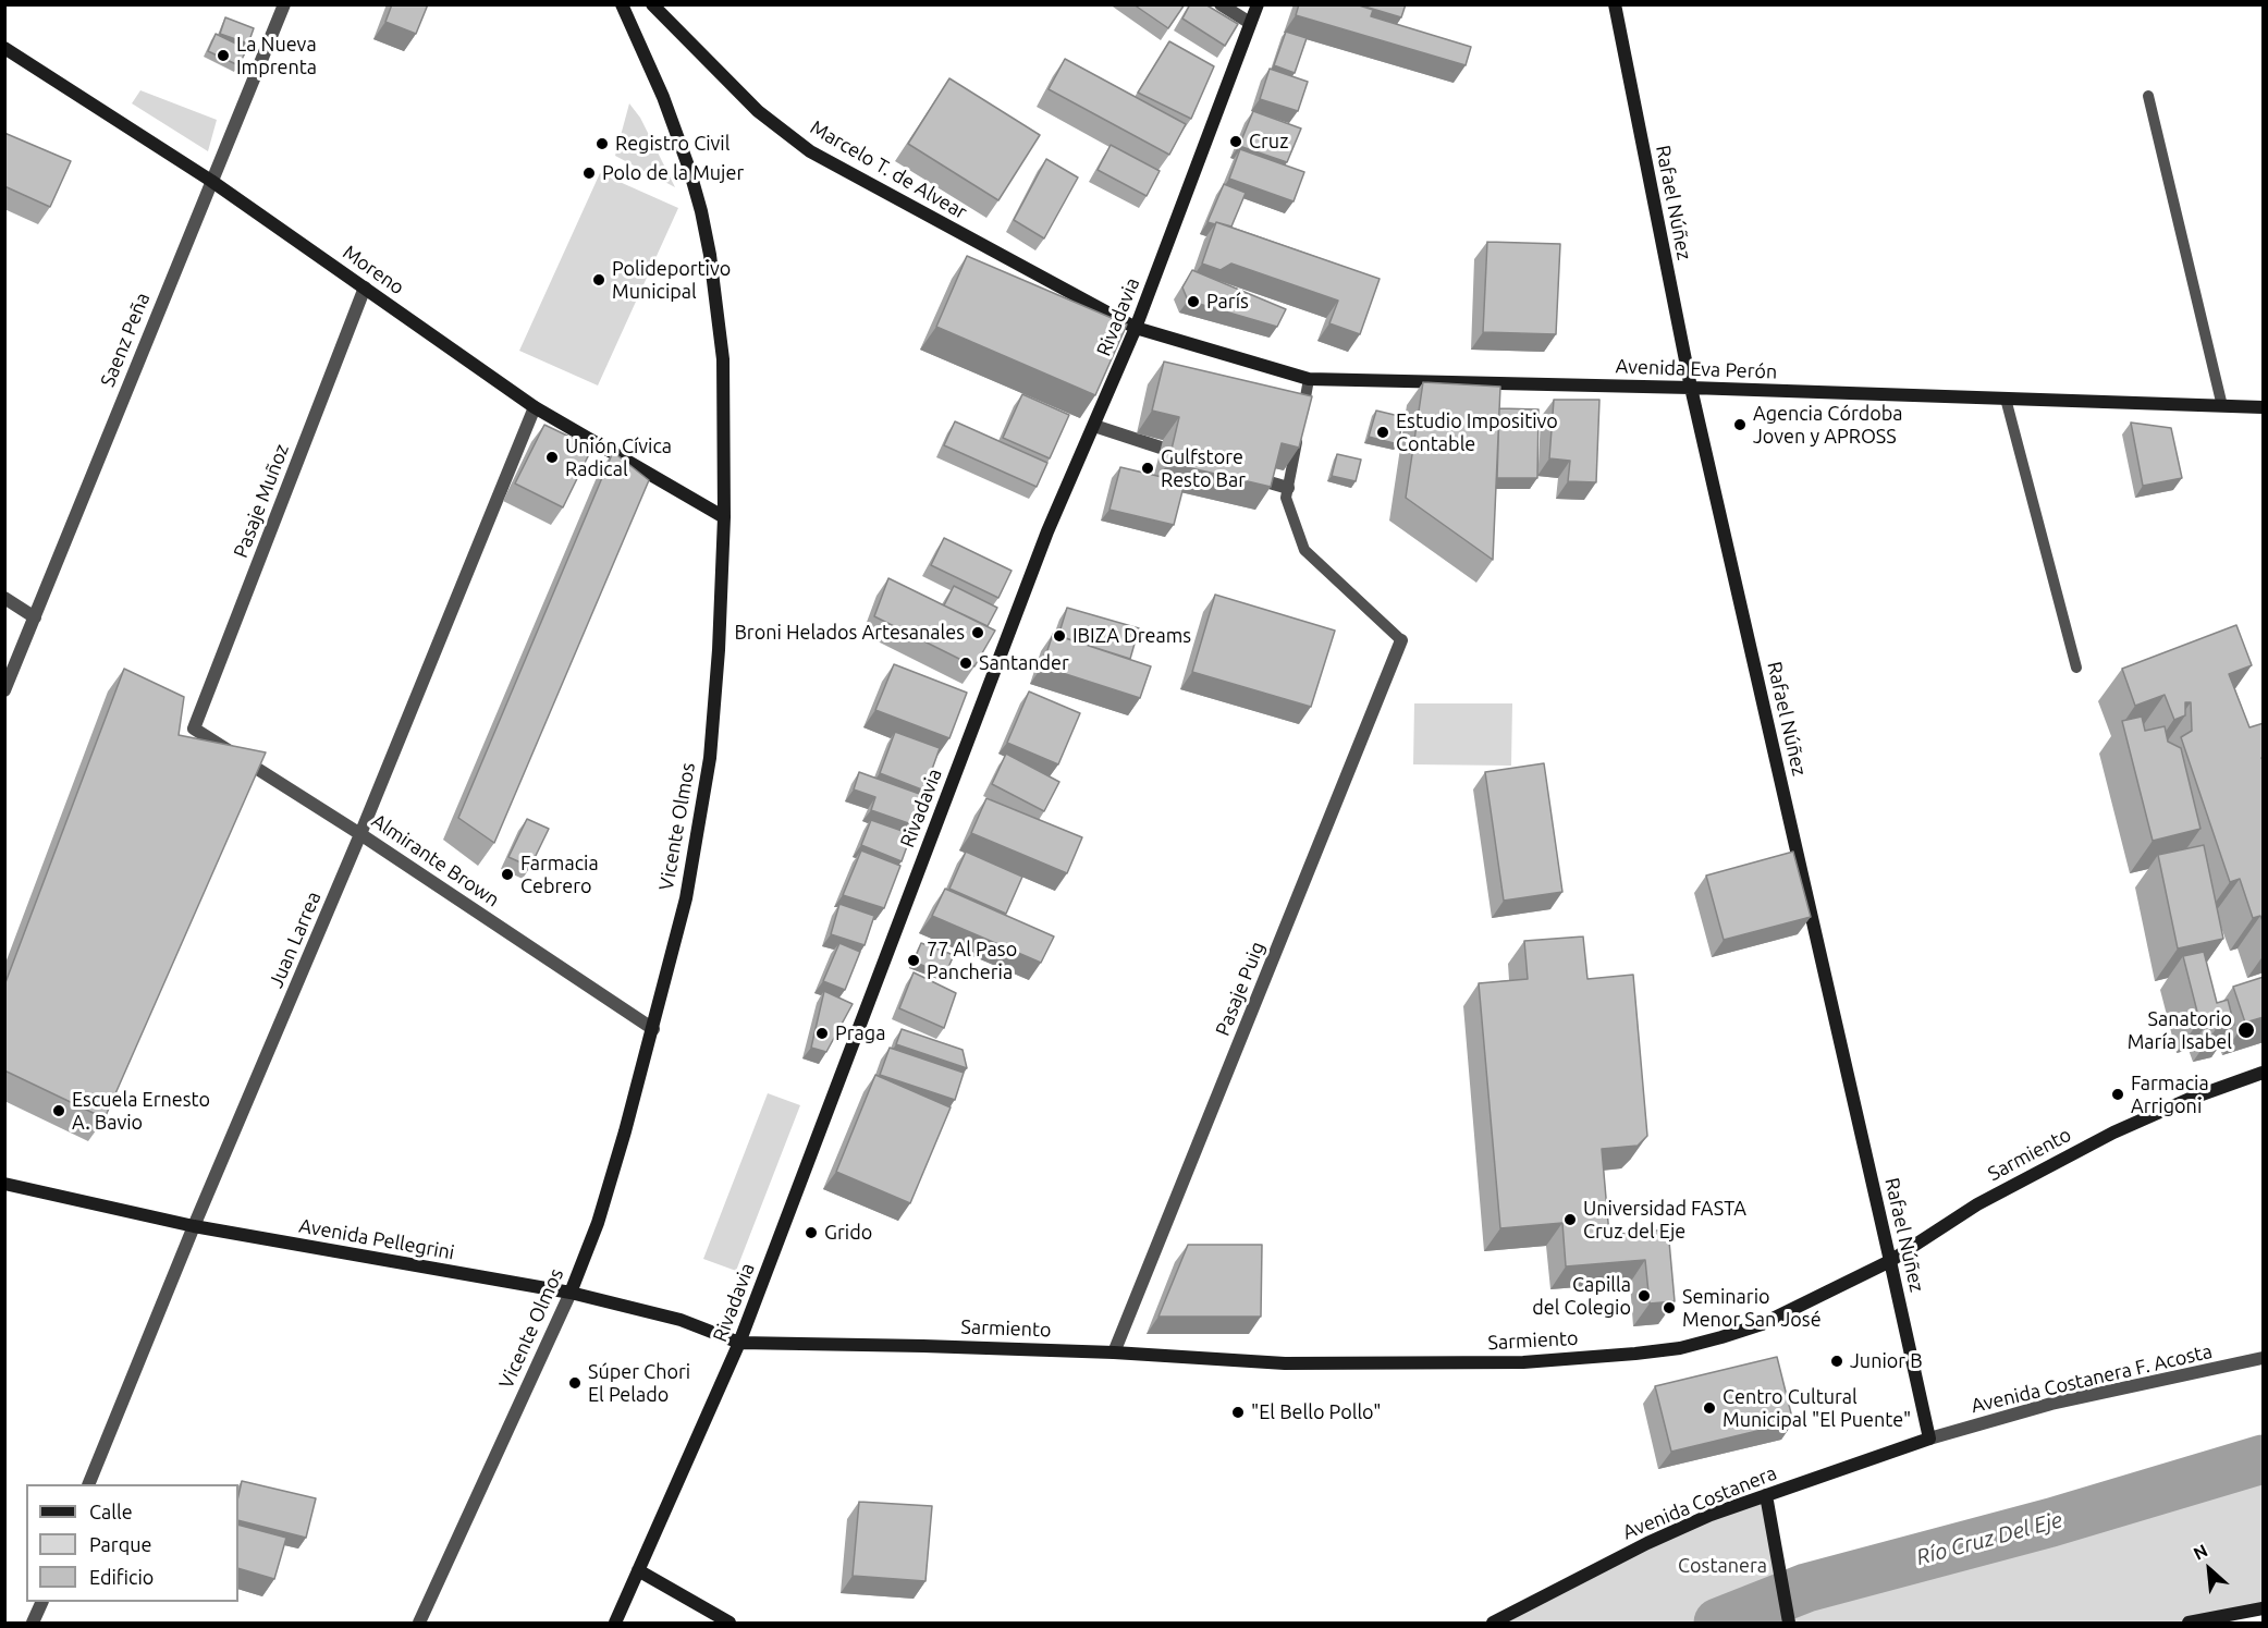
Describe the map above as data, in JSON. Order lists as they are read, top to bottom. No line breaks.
{"streets":{"street":["Marcelo T. de Alvear","Rafael Núñez","Moreno","Rivadavia","Saenz Peña","Avenida Eva Perón","Pasaje Muñoz","Vicente Olmos","Almirante Brown","Juan Larrea","Pasaje Puig","Sarmiento","Avenida Pellegrini","Avenida Costanera F. Acosta","Avenida Costanera"]},"crossings":[["Marcelo T. de Alvear","Rivadavia"],["Marcelo T. de Alvear","Avenida Eva Perón"],["Rafael Núñez","Avenida Eva Perón"],["Rafael Núñez","Sarmiento"],["Rafael Núñez","Avenida Costanera F. Acosta"],["Rafael Núñez","Avenida Costanera"],["Moreno","Saenz Peña"],["Moreno","Pasaje Muñoz"],["Moreno","Vicente Olmos"],["Moreno","Juan Larrea"],["Rivadavia","Avenida Eva Perón"],["Rivadavia","Sarmiento"],["Rivadavia","Avenida Pellegrini"],["Pasaje Muñoz","Almirante Brown"],["Vicente Olmos","Almirante Brown"],["Vicente Olmos","Avenida Pellegrini"],["Almirante Brown","Juan Larrea"],["Juan Larrea","Avenida Pellegrini"],["Pasaje Puig","Sarmiento"],["Sarmiento","Avenida Pellegrini"],["Avenida Costanera F. Acosta","Avenida Costanera"]],"water":["Río Cruz Del Eje"],"parks":["Costanera"],"places":["La Nueva Imprenta","Cruz","Registro Civil","Polo de la Mujer","Polideportivo Municipal","París","Agencia Córdoba Joven y APROSS","Estudio Impositivo Contable","Unión Cívica Radical","Gulfstore Resto Bar","Broni Helados Artesanales","IBIZA Dreams","Santander","Farmacia Cebrero","77 Al Paso Pancheria","Sanatorio María Isabel","Praga","Farmacia Arrigoni","Escuela Ernesto A. Bavio","Universidad FASTA Cruz del Eje","Grido","Capilla del Colegio","Seminario Menor San José","Junior B","Súper Chori El Pelado","Centro Cultural Municipal \"El Puente\"","\"El Bello Pollo\""],"legend":["Calle","Parque","Edificio"],"north":"top left"}
